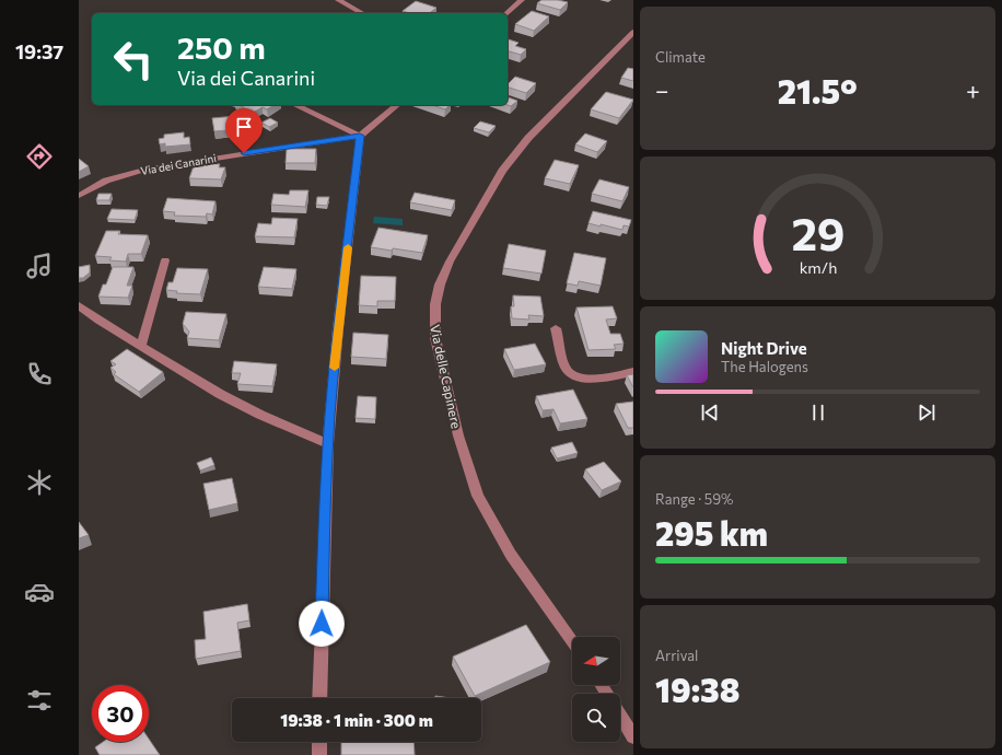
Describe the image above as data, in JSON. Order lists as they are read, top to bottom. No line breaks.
{"streets":{"street":["Via dei Canarini","Via delle Capinere"]},"north":"left","page":{"tabs":"19:37","tile":["Climate",["Range · 59%","295 km"],["Arrival","19:38"]],"turn":["250 m","Via dei Canarini"],"heat":["−","21.5°","+"],"song":["Night Drive","The Halogens"],"limit":"30","trip":"19:38 · 1 min · 300 m","gauge":["29","km/h"]}}
